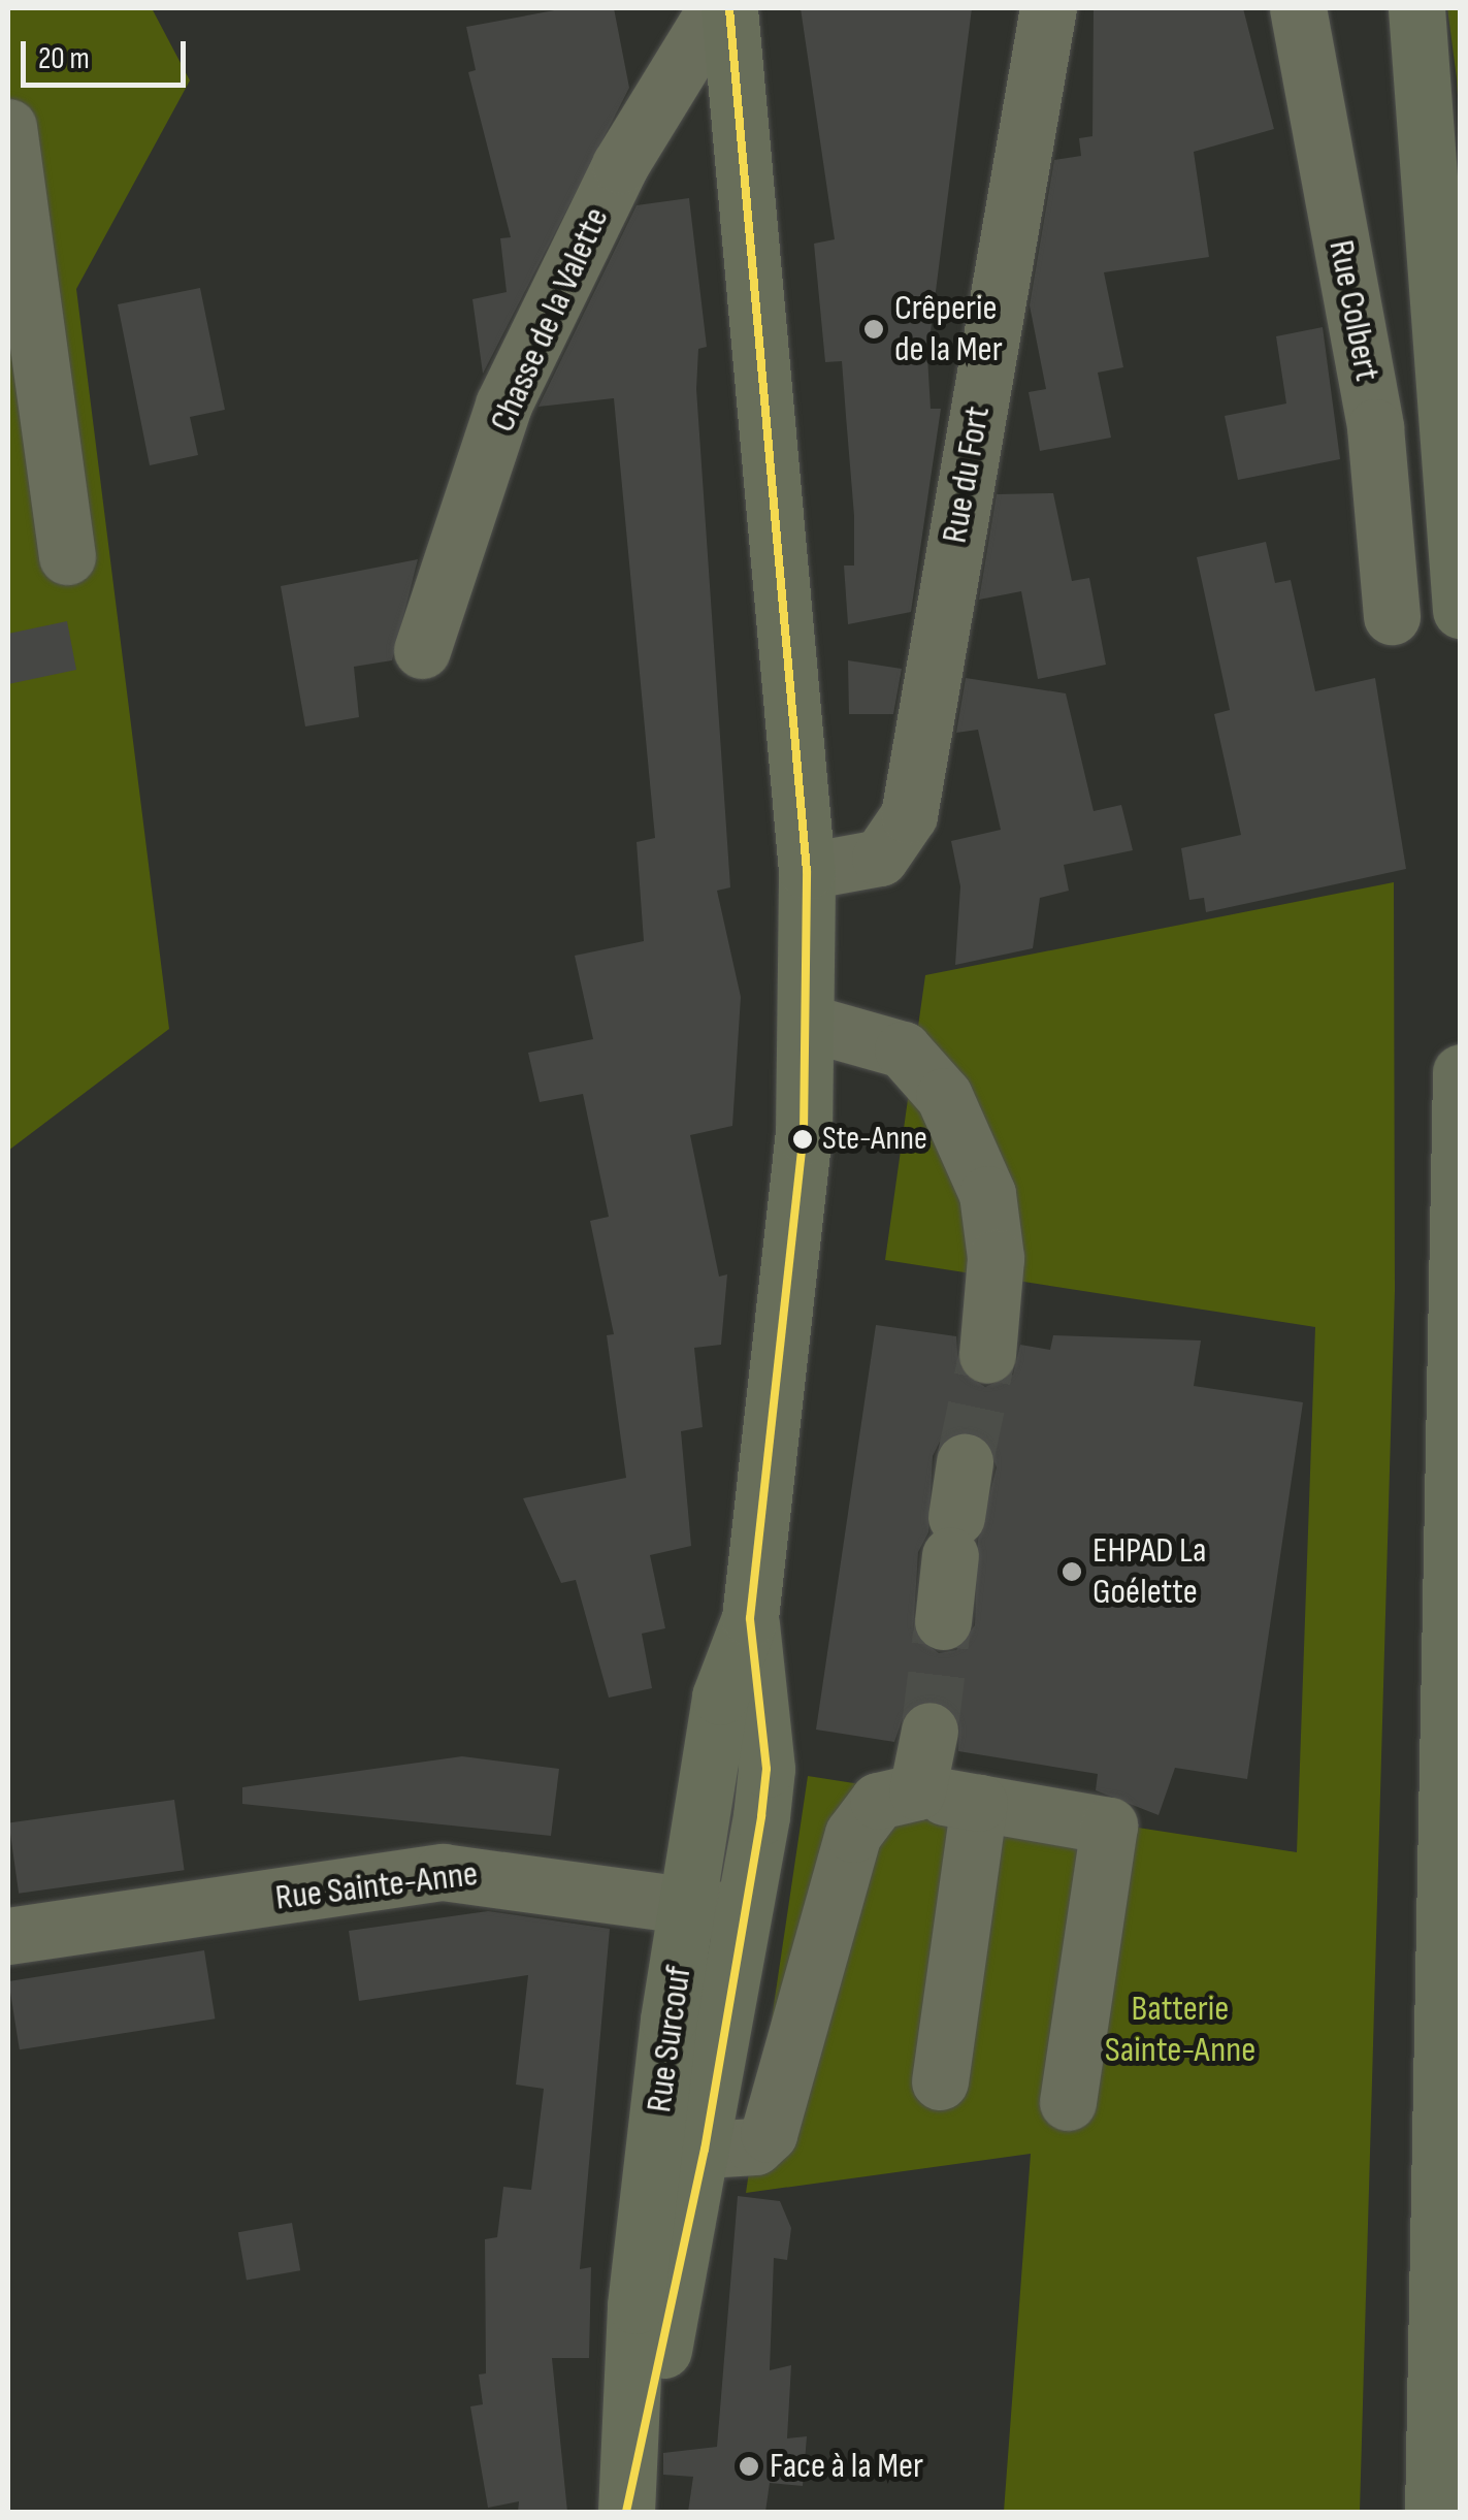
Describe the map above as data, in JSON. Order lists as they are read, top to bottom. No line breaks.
{"streets":{"main road":["Rue Surcouf"],"street":["Rue Colbert","Chasse de la Valette","Rue du Fort","Rue Sainte-Anne"]},"crossings":[["Rue du Fort","Rue Surcouf"],["Rue Sainte-Anne","Rue Surcouf"]],"parks":["Batterie Sainte-Anne"],"places":["Crêperie de la Mer","Ste-Anne","EHPAD La Goélette","Face à la Mer"],"scale_bar":"20 m"}
